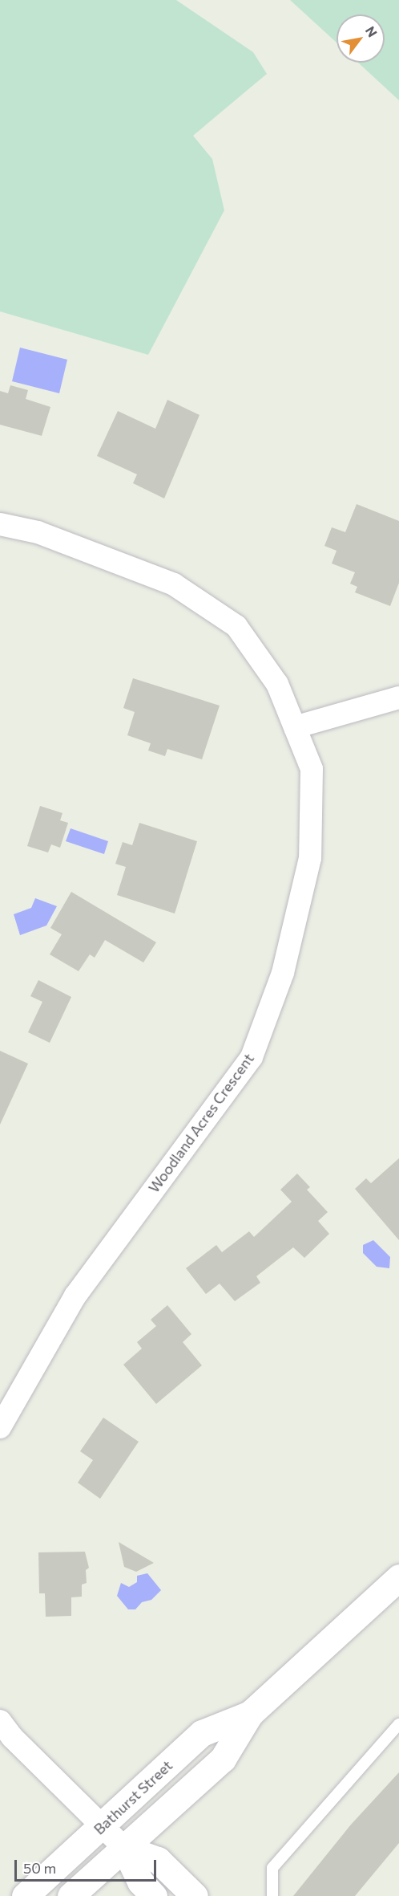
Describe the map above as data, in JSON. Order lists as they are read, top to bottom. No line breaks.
{"streets":{"main road":["Bathurst Street"],"street":["Woodland Acres Crescent"]},"scale_bar":"50 m","north":"top right"}
